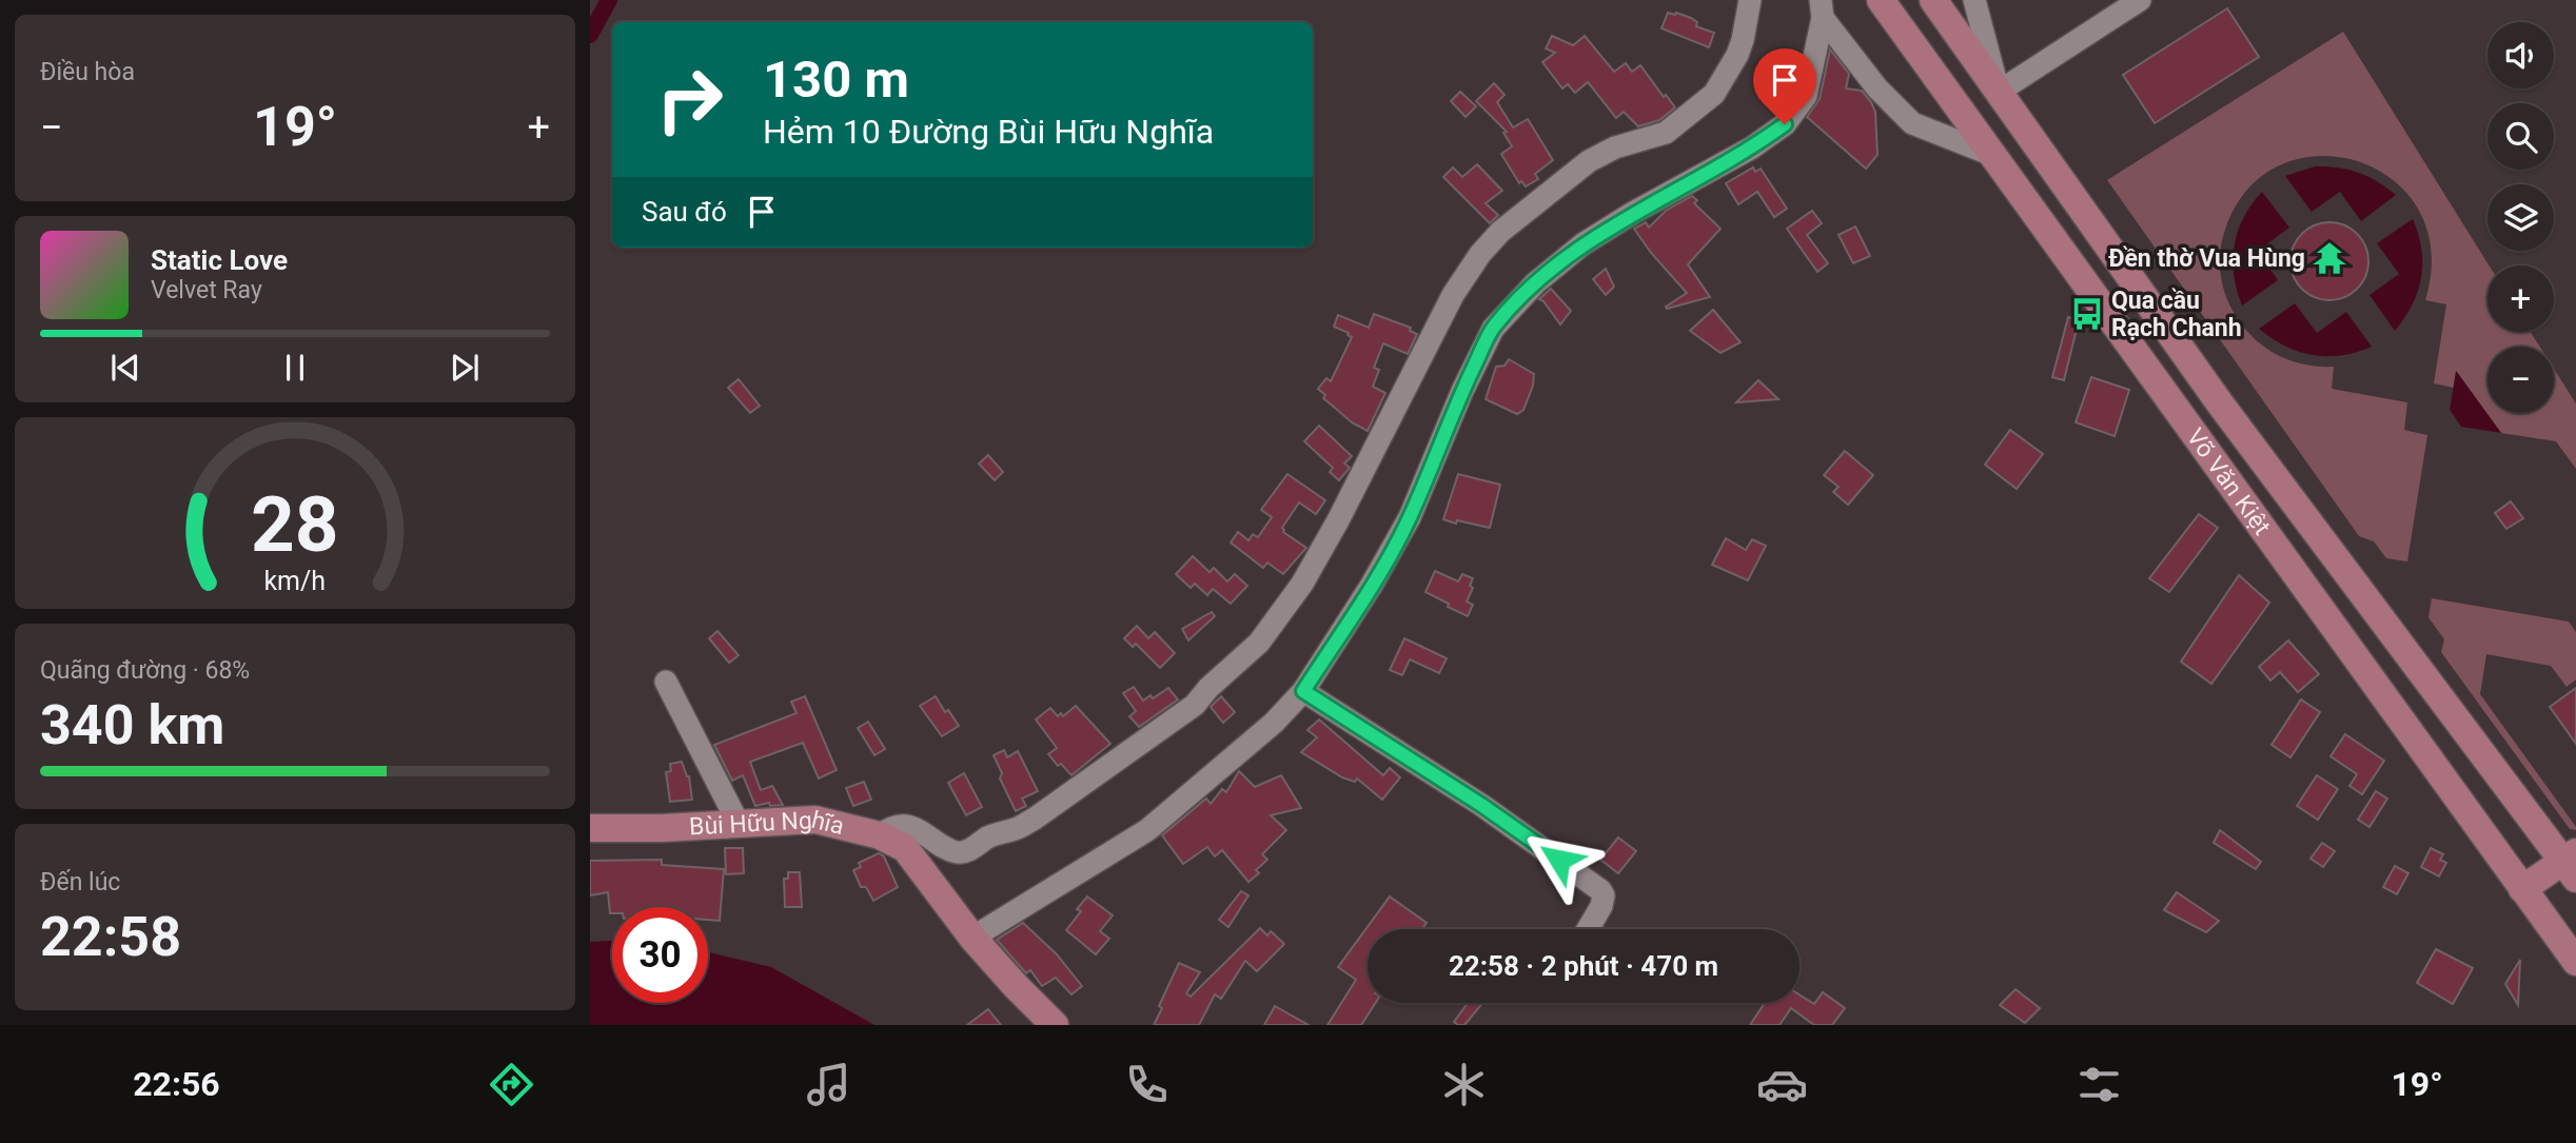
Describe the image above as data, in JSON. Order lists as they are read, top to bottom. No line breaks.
{"streets":{"main road":["Võ Văn Kiệt","Bùi Hữu Nghĩa"]},"places":{"temple":["Đền thờ Vua Hùng"],"bus stop":["Qua cầu Rạch Chanh"]},"page":{"tile":["Điều hòa",["Quãng đường · 68%","340 km"],["Đến lúc","22:58"]],"map_buttons":["+","−"],"turn":["130 m","Hẻm 10 Đường Bùi Hữu Nghĩa"],"heat":["−","19°","+"],"then":"Sau đó","song":["Static Love","Velvet Ray"],"limit":"30","trip":"22:58 · 2 phút · 470 m","tabs":["22:56","19°"],"gauge":["28","km/h"]}}
